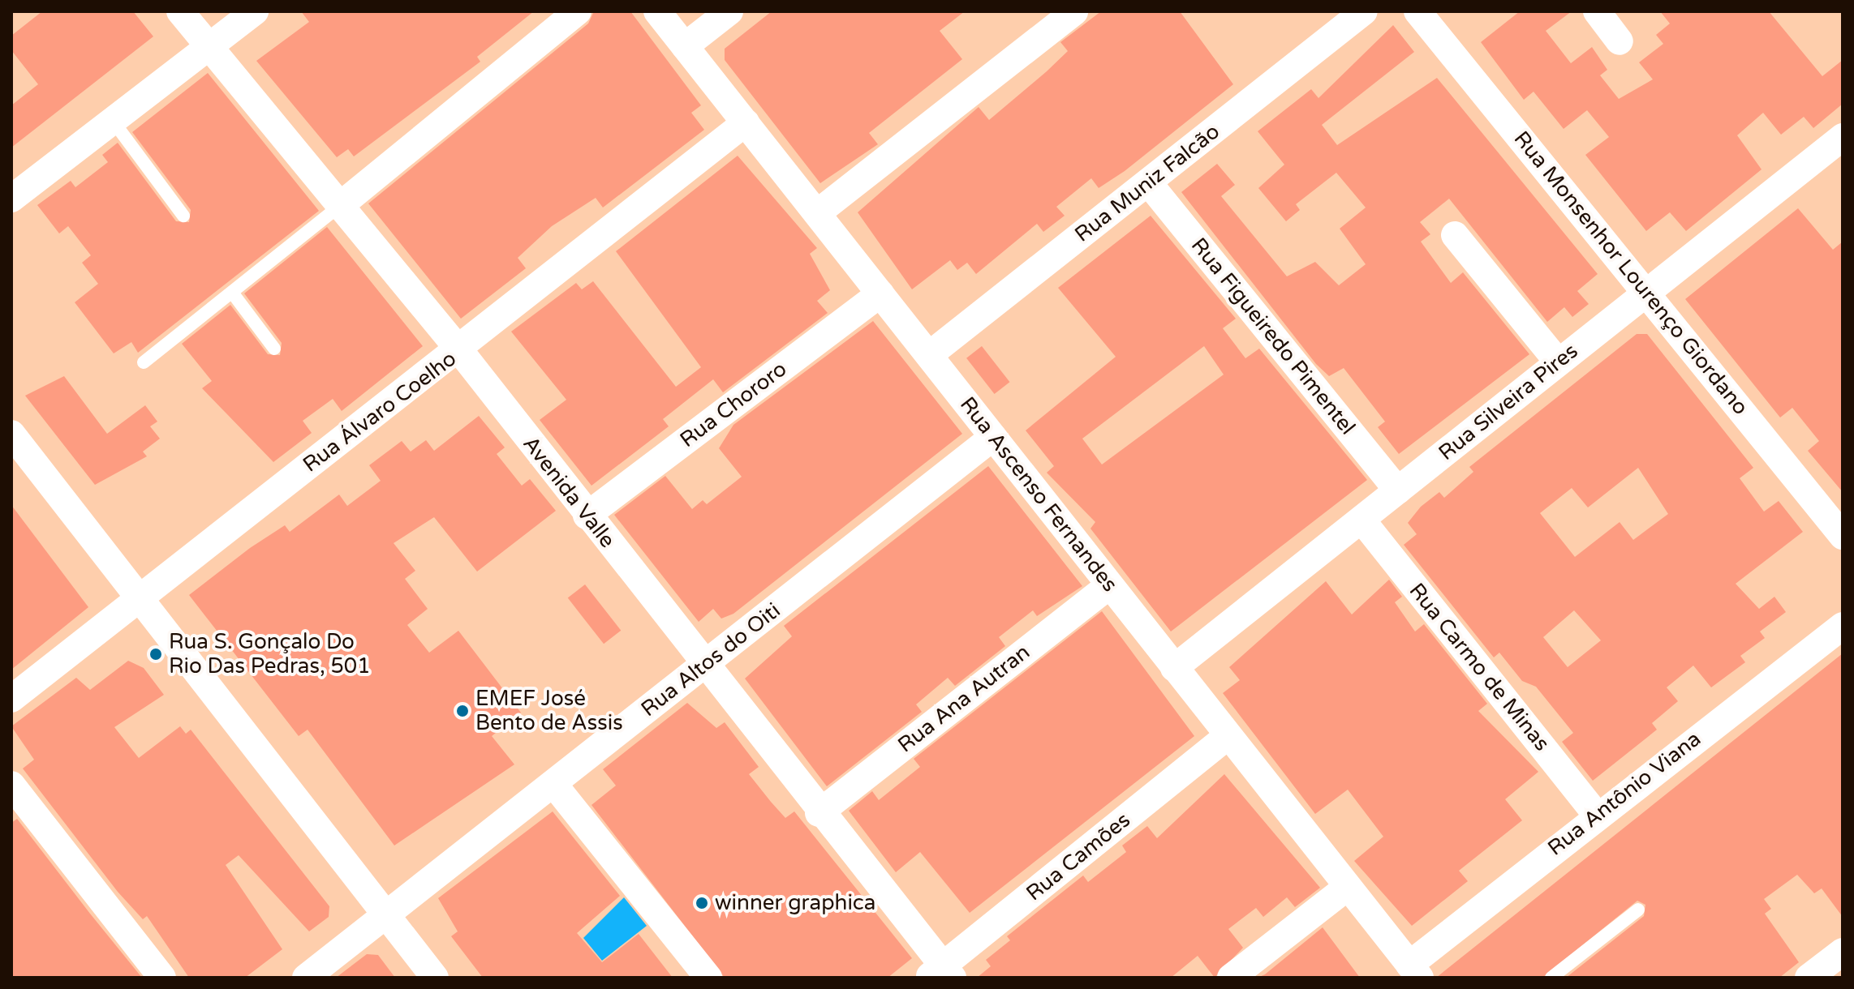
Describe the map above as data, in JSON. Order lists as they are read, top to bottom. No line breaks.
{"streets":{"street":["Rua Muniz Falcão","Rua Monsenhor Lourenço Giordano","Rua Figueiredo Pimentel","Rua Silveira Pires","Rua Chororo","Rua Álvaro Coelho","Avenida Valle","Rua Ascenso Fernandes","Rua Altos do Oiti","Rua Carmo de Minas","Rua Ana Autran","Rua Antônio Viana","Rua Camões"]},"crossings":[["Rua Muniz Falcão","Rua Figueiredo Pimentel"],["Rua Muniz Falcão","Rua Ascenso Fernandes"],["Rua Monsenhor Lourenço Giordano","Rua Silveira Pires"],["Rua Figueiredo Pimentel","Rua Silveira Pires"],["Rua Silveira Pires","Rua Ascenso Fernandes"],["Rua Silveira Pires","Rua Carmo de Minas"],["Rua Chororo","Avenida Valle"],["Rua Chororo","Rua Ascenso Fernandes"],["Rua Álvaro Coelho","Avenida Valle"],["Rua Álvaro Coelho","Rua Ascenso Fernandes"],["Avenida Valle","Rua Altos do Oiti"],["Avenida Valle","Rua Ana Autran"],["Avenida Valle","Rua Camões"],["Rua Ascenso Fernandes","Rua Altos do Oiti"],["Rua Ascenso Fernandes","Rua Ana Autran"],["Rua Ascenso Fernandes","Rua Antônio Viana"],["Rua Ascenso Fernandes","Rua Camões"],["Rua Carmo de Minas","Rua Antônio Viana"]],"places":["Rua S. Gonçalo Do Rio Das Pedras, 501","EMEF José Bento de Assis","winner graphica"]}
